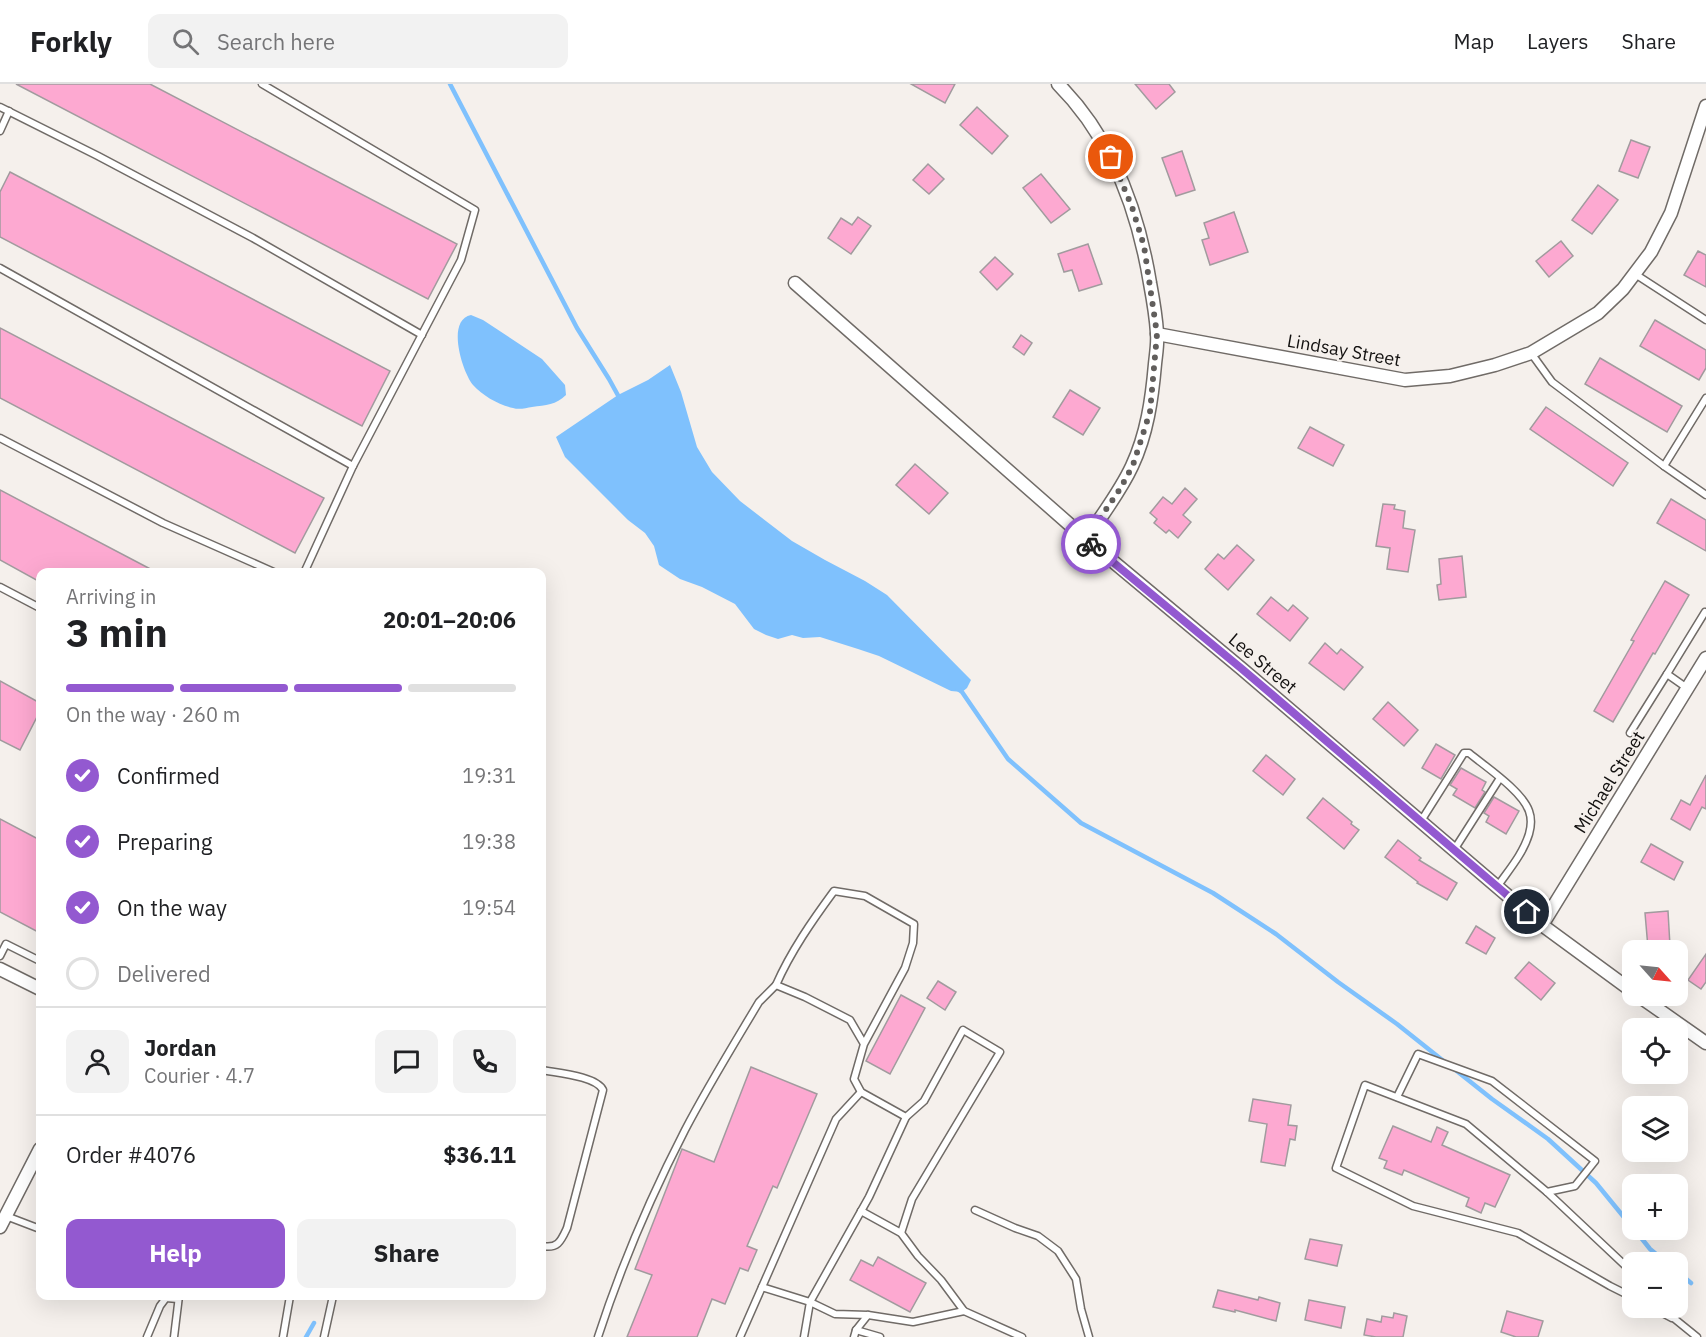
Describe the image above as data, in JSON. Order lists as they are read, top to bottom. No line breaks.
{"streets":{"street":["Lindsay Street","Lee Street","Michael Street"]},"crossings":[["Lee Street","Michael Street"]],"north":"bottom right","page":{"header":"Forkly","search":"Search here","nav":["Map","Layers","Share"],"heading":["3 min","Arriving in","20:01–20:06"],"panel":["Jordan","Courier · 4.7","Order #4076","$36.11"],"bar":"On the way · 260 m","list":[["Confirmed","19:31"],["Preparing","19:38"],["On the way","19:54"],"Delivered"],"map_buttons":["+","−"],"buttons":["Help","Share"]}}
